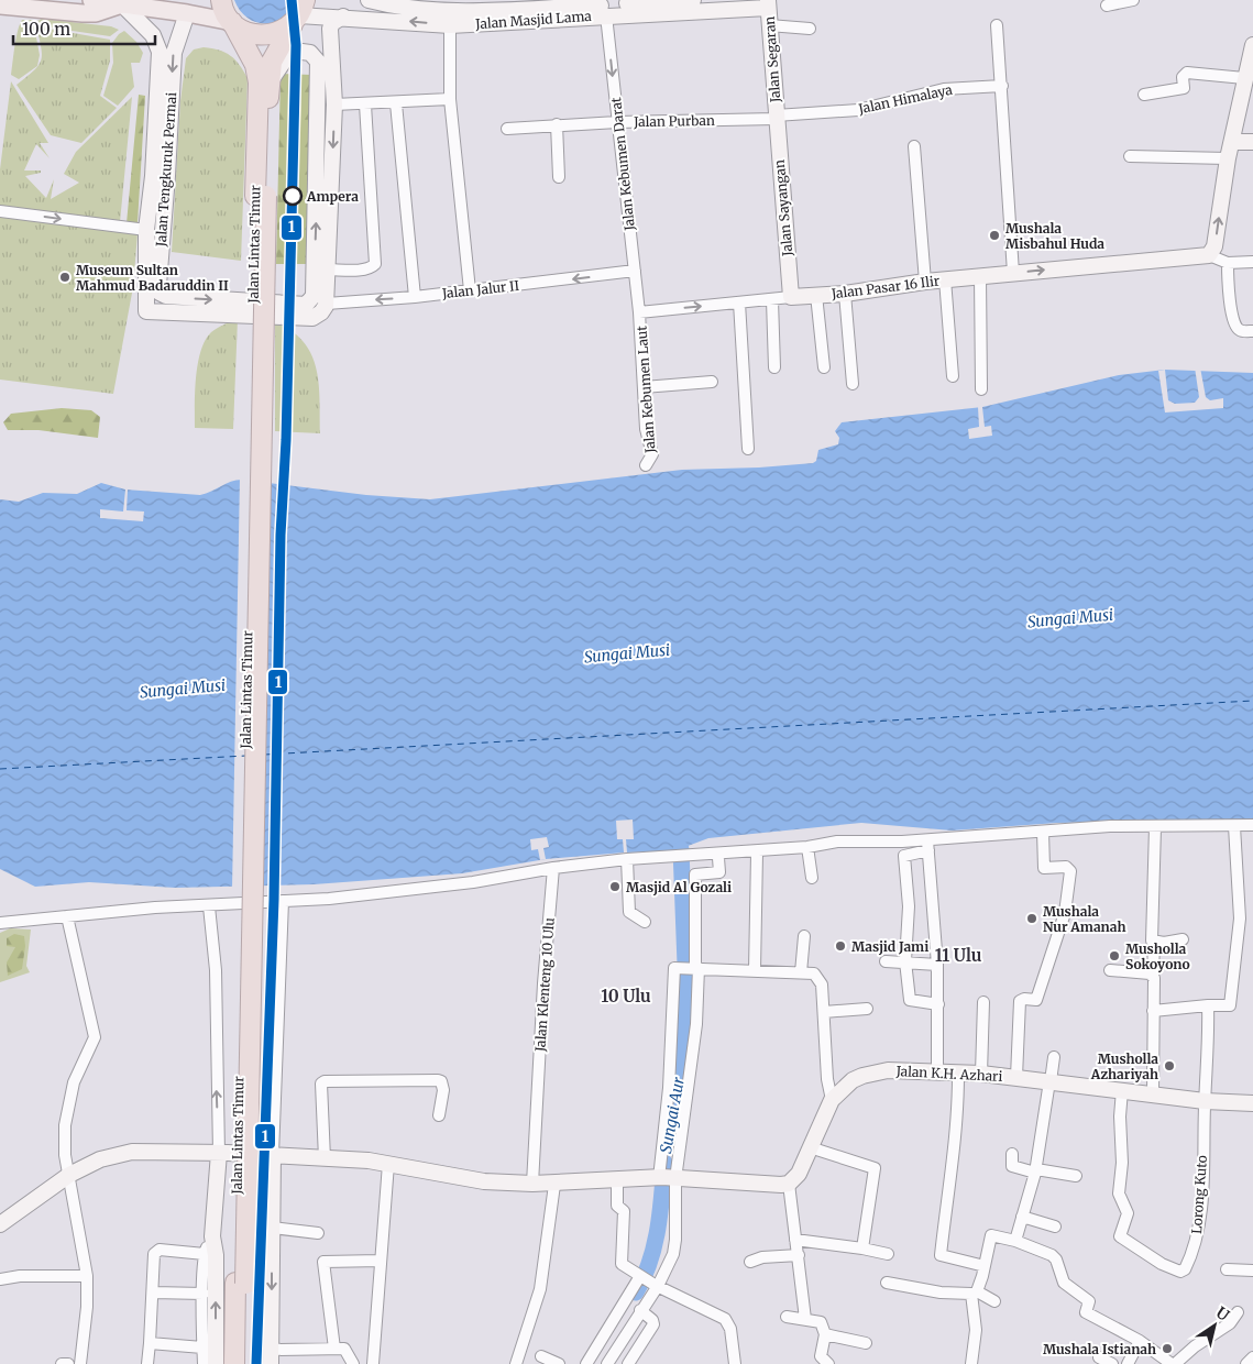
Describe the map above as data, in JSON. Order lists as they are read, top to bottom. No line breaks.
{"streets":{"highway":["Jalan Lintas Timur"],"street":["Jalan Masjid Lama","Jalan Segaran","Jalan Himalaya","Jalan Purban","Jalan Kebumen Darat","Jalan Tengkuruk Permai","Jalan Sayangan","Jalan Pasar 16 Ilir","Jalan Jalur II","Jalan Kebumen Laut","Jalan Klenteng 10 Ulu","Jalan K.H. Azhari","Lorong Kuto"]},"crossings":[["Jalan Masjid Lama","Jalan Segaran"],["Jalan Masjid Lama","Jalan Kebumen Darat"],["Jalan Masjid Lama","Jalan Tengkuruk Permai"],["Jalan Masjid Lama","Jalan Lintas Timur"],["Jalan Segaran","Jalan Himalaya"],["Jalan Segaran","Jalan Purban"],["Jalan Segaran","Jalan Sayangan"],["Jalan Himalaya","Jalan Purban"],["Jalan Himalaya","Jalan Sayangan"],["Jalan Purban","Jalan Kebumen Darat"],["Jalan Purban","Jalan Sayangan"],["Jalan Kebumen Darat","Jalan Pasar 16 Ilir"],["Jalan Kebumen Darat","Jalan Jalur II"],["Jalan Kebumen Darat","Jalan Kebumen Laut"],["Jalan Tengkuruk Permai","Jalan Jalur II"],["Jalan Sayangan","Jalan Pasar 16 Ilir"],["Jalan Pasar 16 Ilir","Jalan Kebumen Laut"],["Jalan K.H. Azhari","Lorong Kuto"]],"one_way":["Jalan Kebumen Darat","Jalan Jalur II"],"districts":["11 Ulu","10 Ulu"],"water":["Sungai Musi","Sungai Aur"],"places":["Ampera","Mushala Misbahul Huda","Museum Sultan Mahmud Badaruddin II","Masjid Al Gozali","Mushala Nur Amanah","Masjid Jami","Musholla Sokoyono","Musholla Azhariyah","Mushala Istianah"],"lines":["transit line 1"],"scale_bar":"100 m","north":"top right"}
